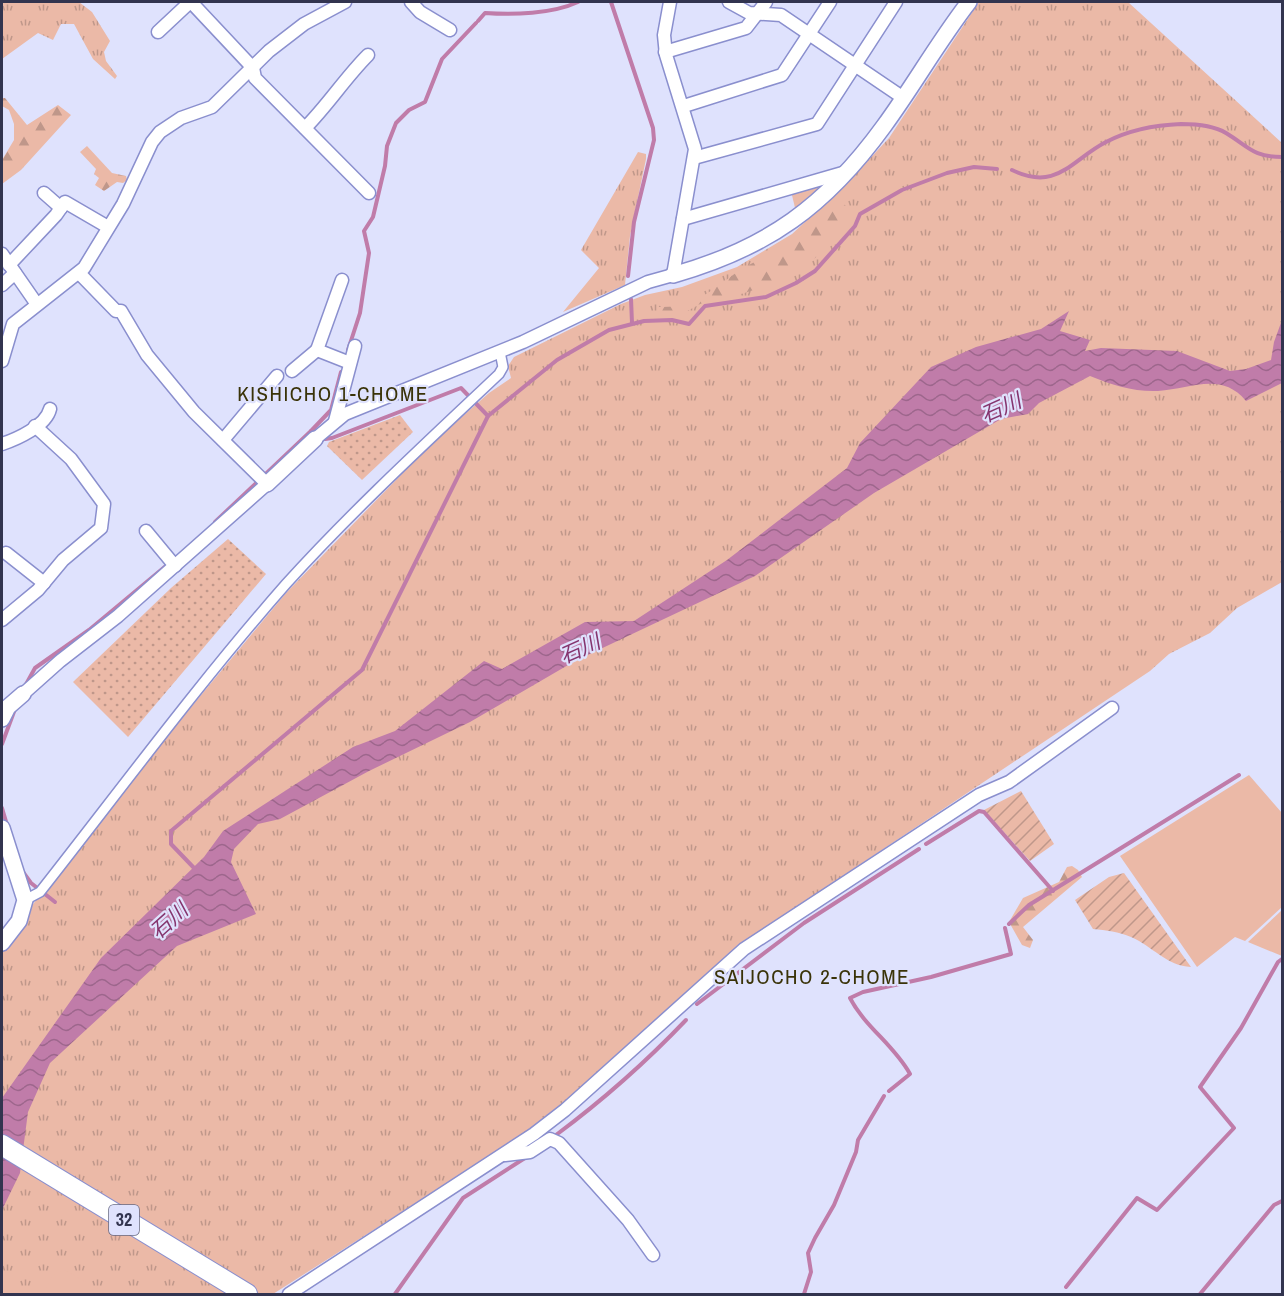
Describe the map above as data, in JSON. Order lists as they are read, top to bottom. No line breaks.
{"streets":{"main road":["32"]},"districts":["KISHICHO 1-CHOME","SAIJOCHO 2-CHOME"],"water":["石川"]}
